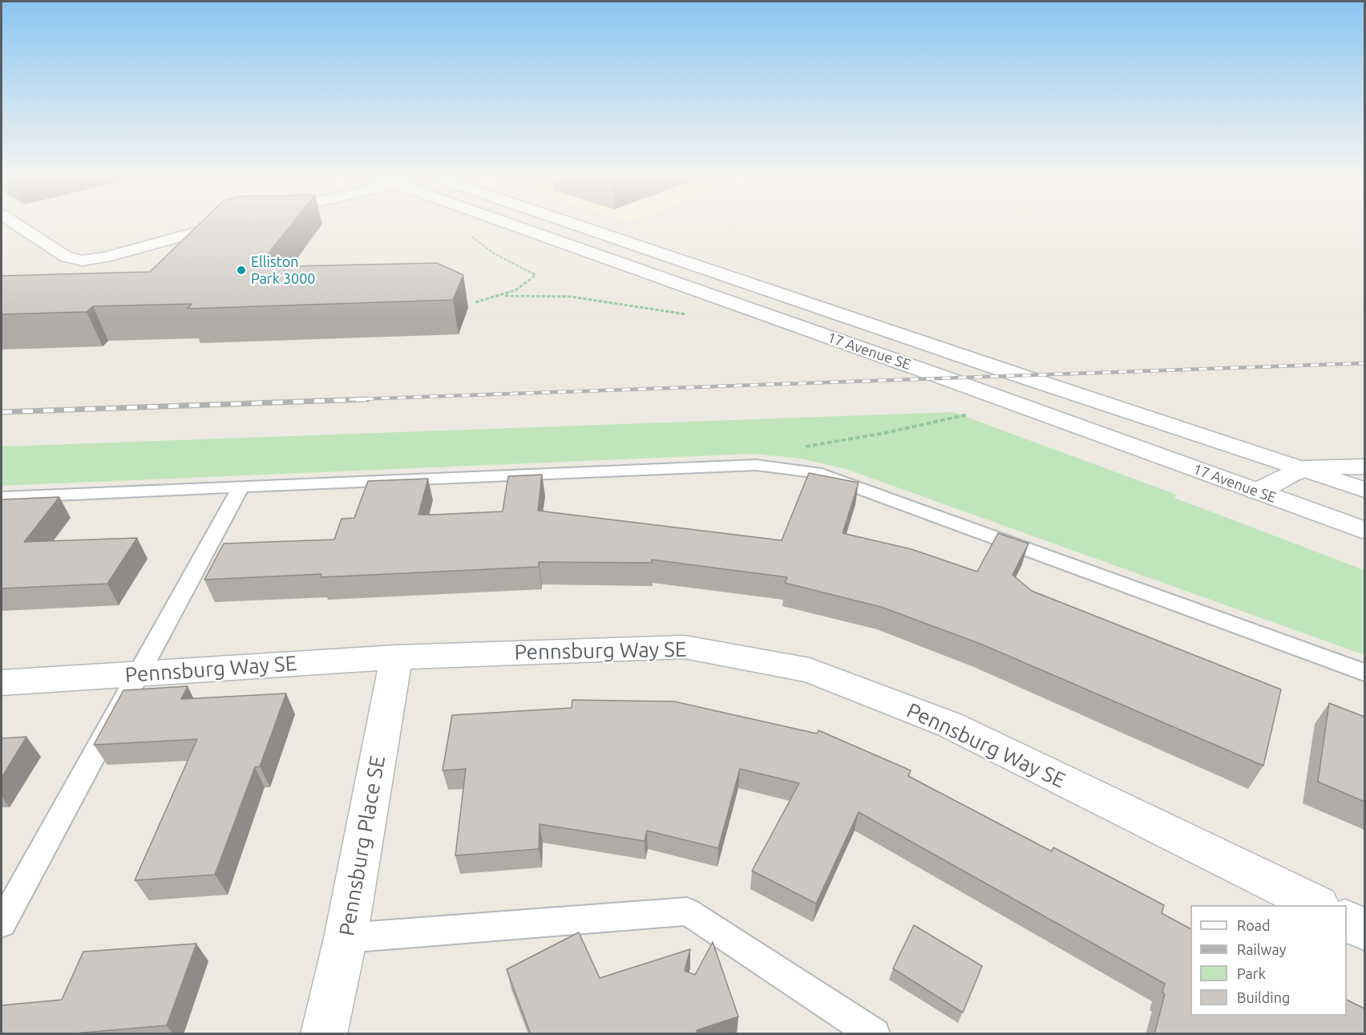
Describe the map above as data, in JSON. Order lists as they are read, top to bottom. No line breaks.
{"streets":{"main road":["17 Avenue SE","Pennsburg Way SE","Pennsburg Place SE"]},"crossings":[["Pennsburg Way SE","Pennsburg Place SE"]],"places":["Elliston Park 3000"],"legend":["Road","Railway","Park","Building"]}
